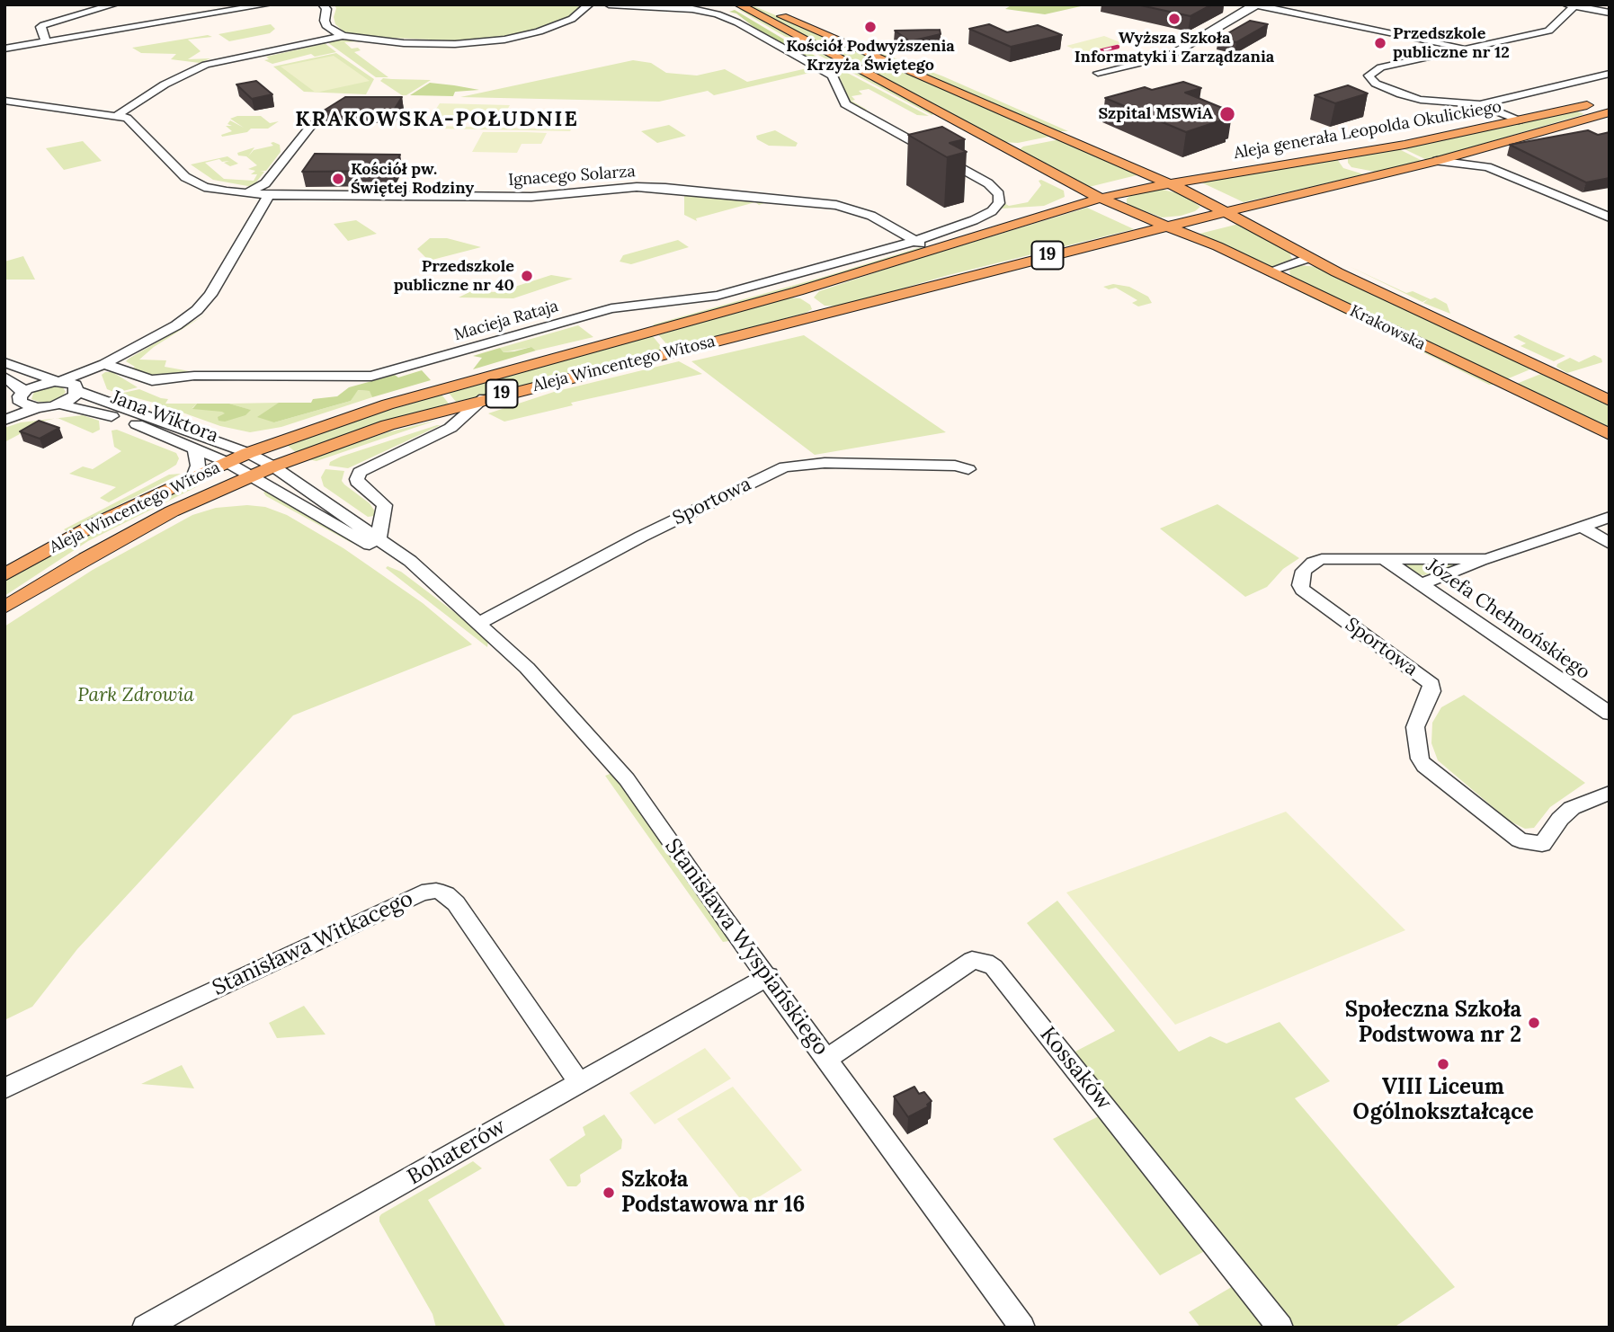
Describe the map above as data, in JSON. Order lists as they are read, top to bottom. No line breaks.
{"streets":{"main road":["Aleja generała Leopolda Okulickiego","19","Krakowska","Aleja Wincentego Witosa"],"street":["Ignacego Solarza","Macieja Rataja","Jana Wiktora","Sportowa","Józefa Chełmońskiego","Stanisława Witkacego","Stanisława Wyspiańskiego","Kossaków","Bohaterów"]},"crossings":[["Aleja generała Leopolda Okulickiego","19"],["Aleja generała Leopolda Okulickiego","Krakowska"],["Aleja generała Leopolda Okulickiego","Aleja Wincentego Witosa"],["Ignacego Solarza","Macieja Rataja"],["Ignacego Solarza","Aleja Wincentego Witosa"],["19","Krakowska"],["19","Aleja Wincentego Witosa"],["Krakowska","Aleja Wincentego Witosa"],["Aleja Wincentego Witosa","Jana Wiktora"],["Aleja Wincentego Witosa","Stanisława Wyspiańskiego"],["Jana Wiktora","Stanisława Wyspiańskiego"],["Sportowa","Józefa Chełmońskiego"],["Sportowa","Stanisława Wyspiańskiego"],["Stanisława Witkacego","Bohaterów"],["Stanisława Wyspiańskiego","Kossaków"],["Stanisława Wyspiańskiego","Bohaterów"]],"districts":["KRAKOWSKA-POŁUDNIE"],"parks":["Park Zdrowia"],"places":["Wyższa Szkoła Informatyki i Zarządzania","Kościół Podwyższenia Krzyża Świętego","Przedszkole publiczne nr 12","Szpital MSWiA","Kościół pw. Świętej Rodziny","Przedszkole publiczne nr 40","Społeczna Szkoła Podstwowa nr 2","VIII Liceum Ogólnokształcące","Szkoła Podstawowa nr 16"]}
